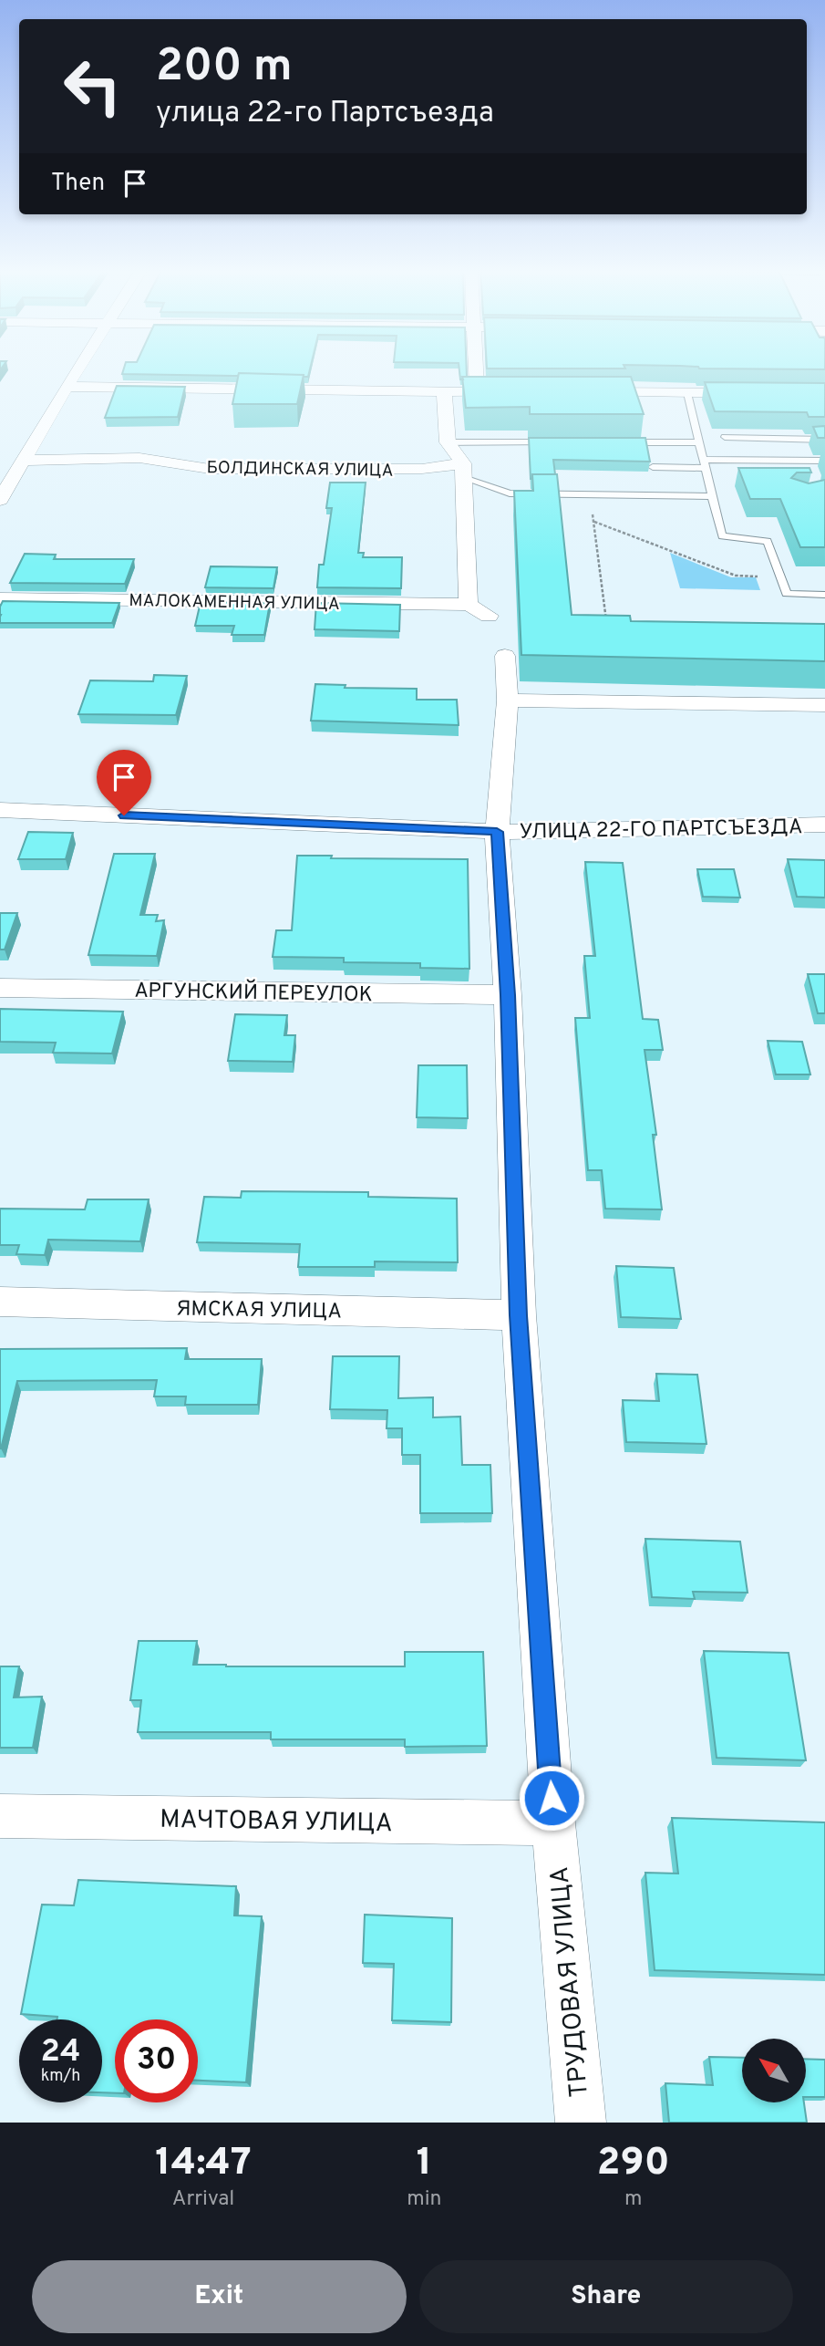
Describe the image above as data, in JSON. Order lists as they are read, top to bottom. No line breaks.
{"streets":{"street":["БОЛДИНСКАЯ УЛИЦА","МАЛОКАМЕННАЯ УЛИЦА","УЛИЦА 22-ГО ПАРТСЪЕЗДА","АРГУНСКИЙ ПЕРЕУЛОК","ЯМСКАЯ УЛИЦА","МАЧТОВАЯ УЛИЦА","ТРУДОВАЯ УЛИЦА"]},"crossings":[["УЛИЦА 22-ГО ПАРТСЪЕЗДА","ТРУДОВАЯ УЛИЦА"],["АРГУНСКИЙ ПЕРЕУЛОК","ТРУДОВАЯ УЛИЦА"],["ЯМСКАЯ УЛИЦА","ТРУДОВАЯ УЛИЦА"],["МАЧТОВАЯ УЛИЦА","ТРУДОВАЯ УЛИЦА"]],"north":"top left","page":{"turn":["200 m","улица 22-го Партсъезда"],"then":"Then","speed":"24 km/h","limit":"30","eta":["14:47","Arrival","1","min","290","m"],"buttons":["Exit","Share"]}}
